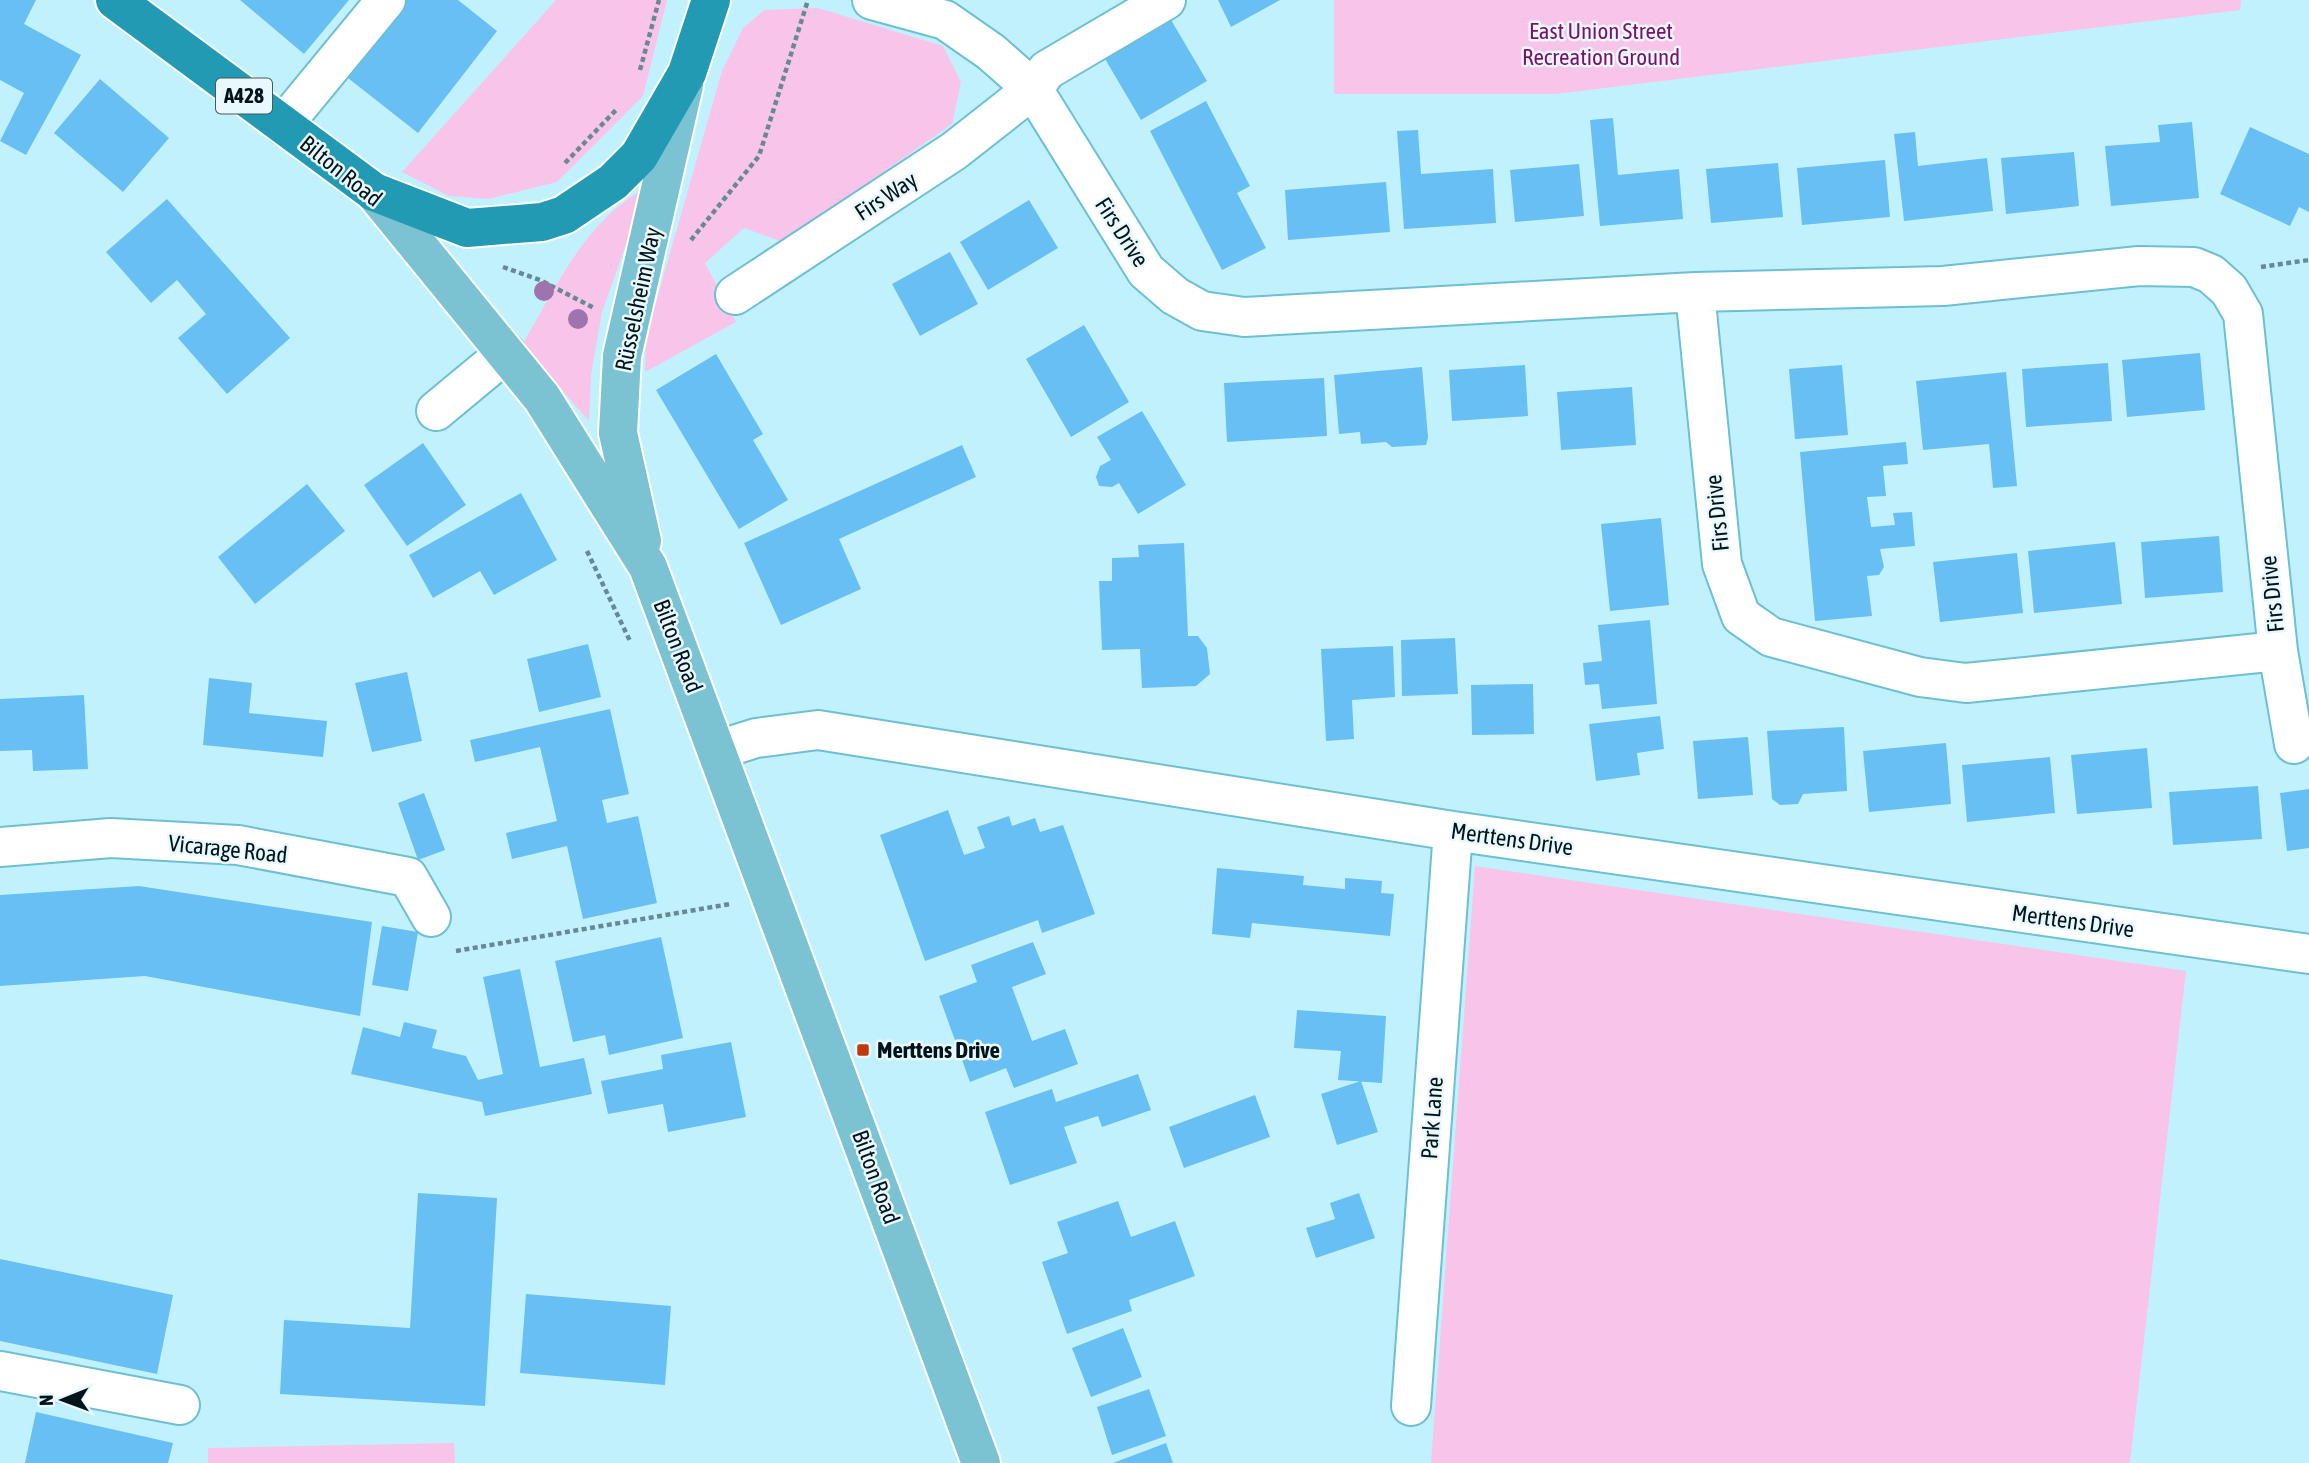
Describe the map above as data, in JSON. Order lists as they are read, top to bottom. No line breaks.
{"streets":{"highway":["A428","Bilton Road","Rüsselsheim Way"],"street":["Firs Way","Firs Drive","Merttens Drive","Vicarage Road","Park Lane"]},"crossings":[["Bilton Road","Rüsselsheim Way"],["Bilton Road","Merttens Drive"],["Firs Way","Firs Drive"],["Merttens Drive","Park Lane"]],"parks":["East Union Street Recreation Ground"],"places":{"transit":["Merttens Drive"]},"north":"left"}
